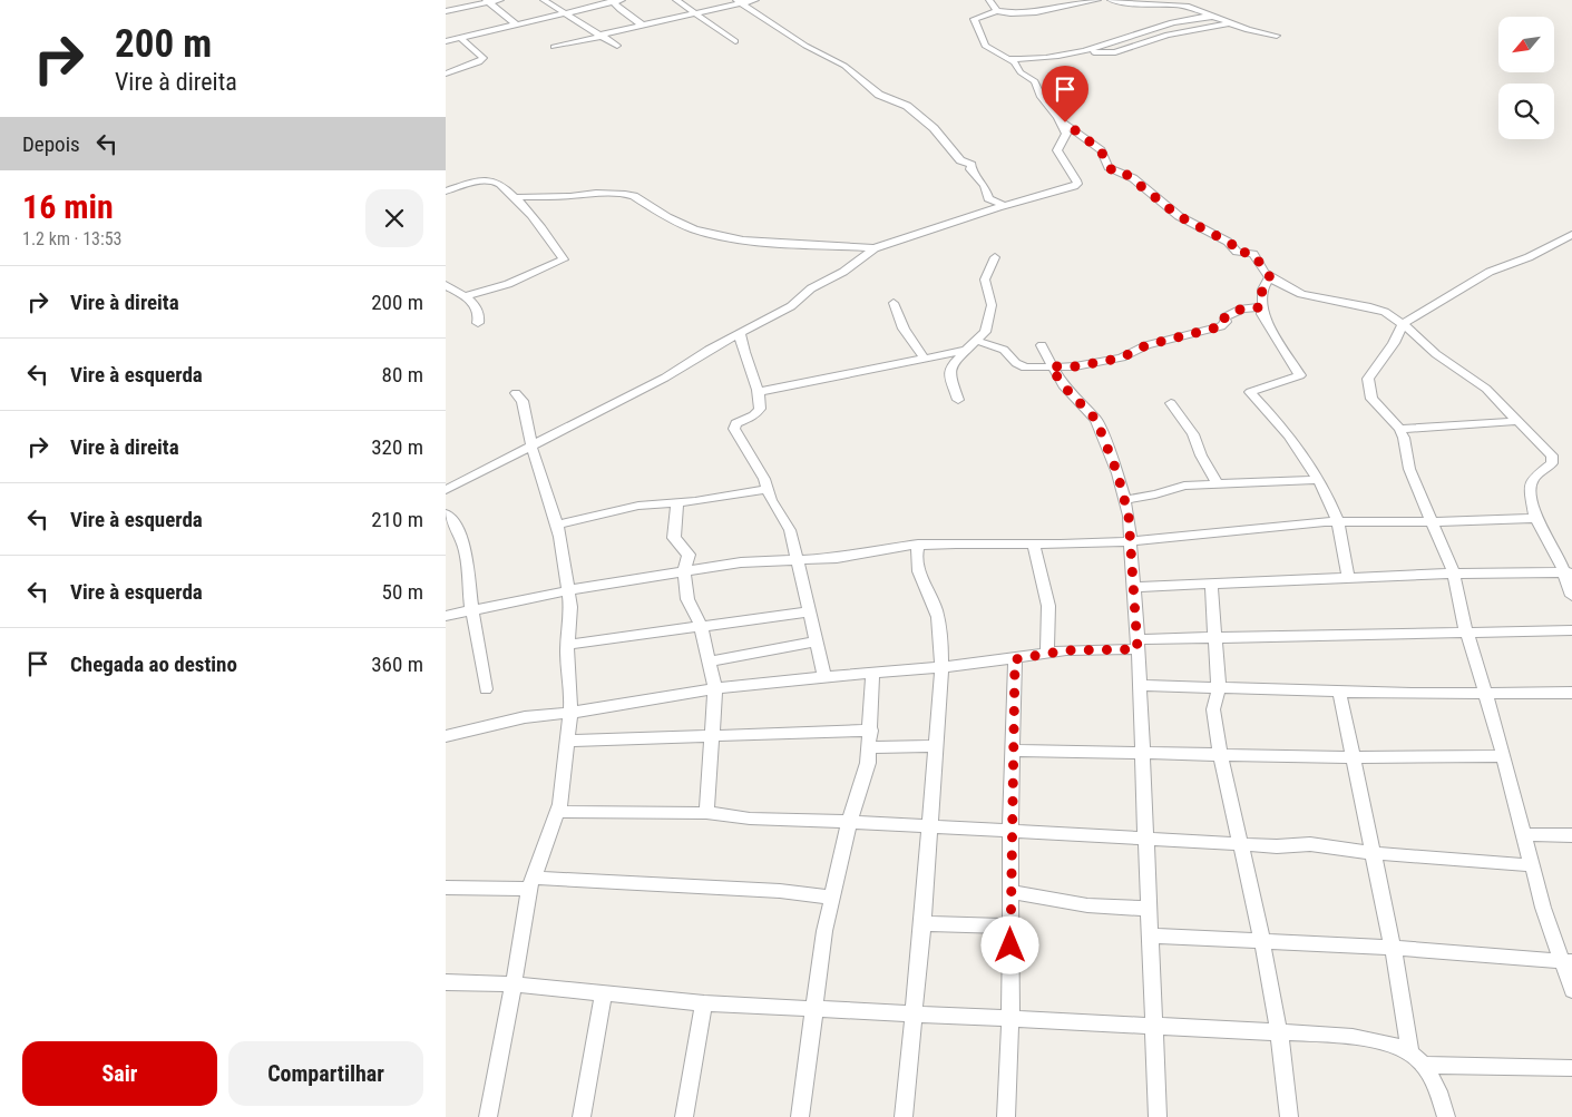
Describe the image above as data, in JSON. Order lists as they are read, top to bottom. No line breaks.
{"north":"bottom left","page":{"turn":["200 m","Vire à direita"],"then":"Depois","heading":["16 min","1.2 km · 13:53"],"list":[{"name":"Vire à direita","value":"200 m"},{"name":"Vire à esquerda","value":"80 m"},{"name":"Vire à direita","value":"320 m"},{"name":"Vire à esquerda","value":"210 m"},{"name":"Vire à esquerda","value":"50 m"},{"name":"Chegada ao destino","value":"360 m"}],"buttons":["Sair","Compartilhar"]}}
